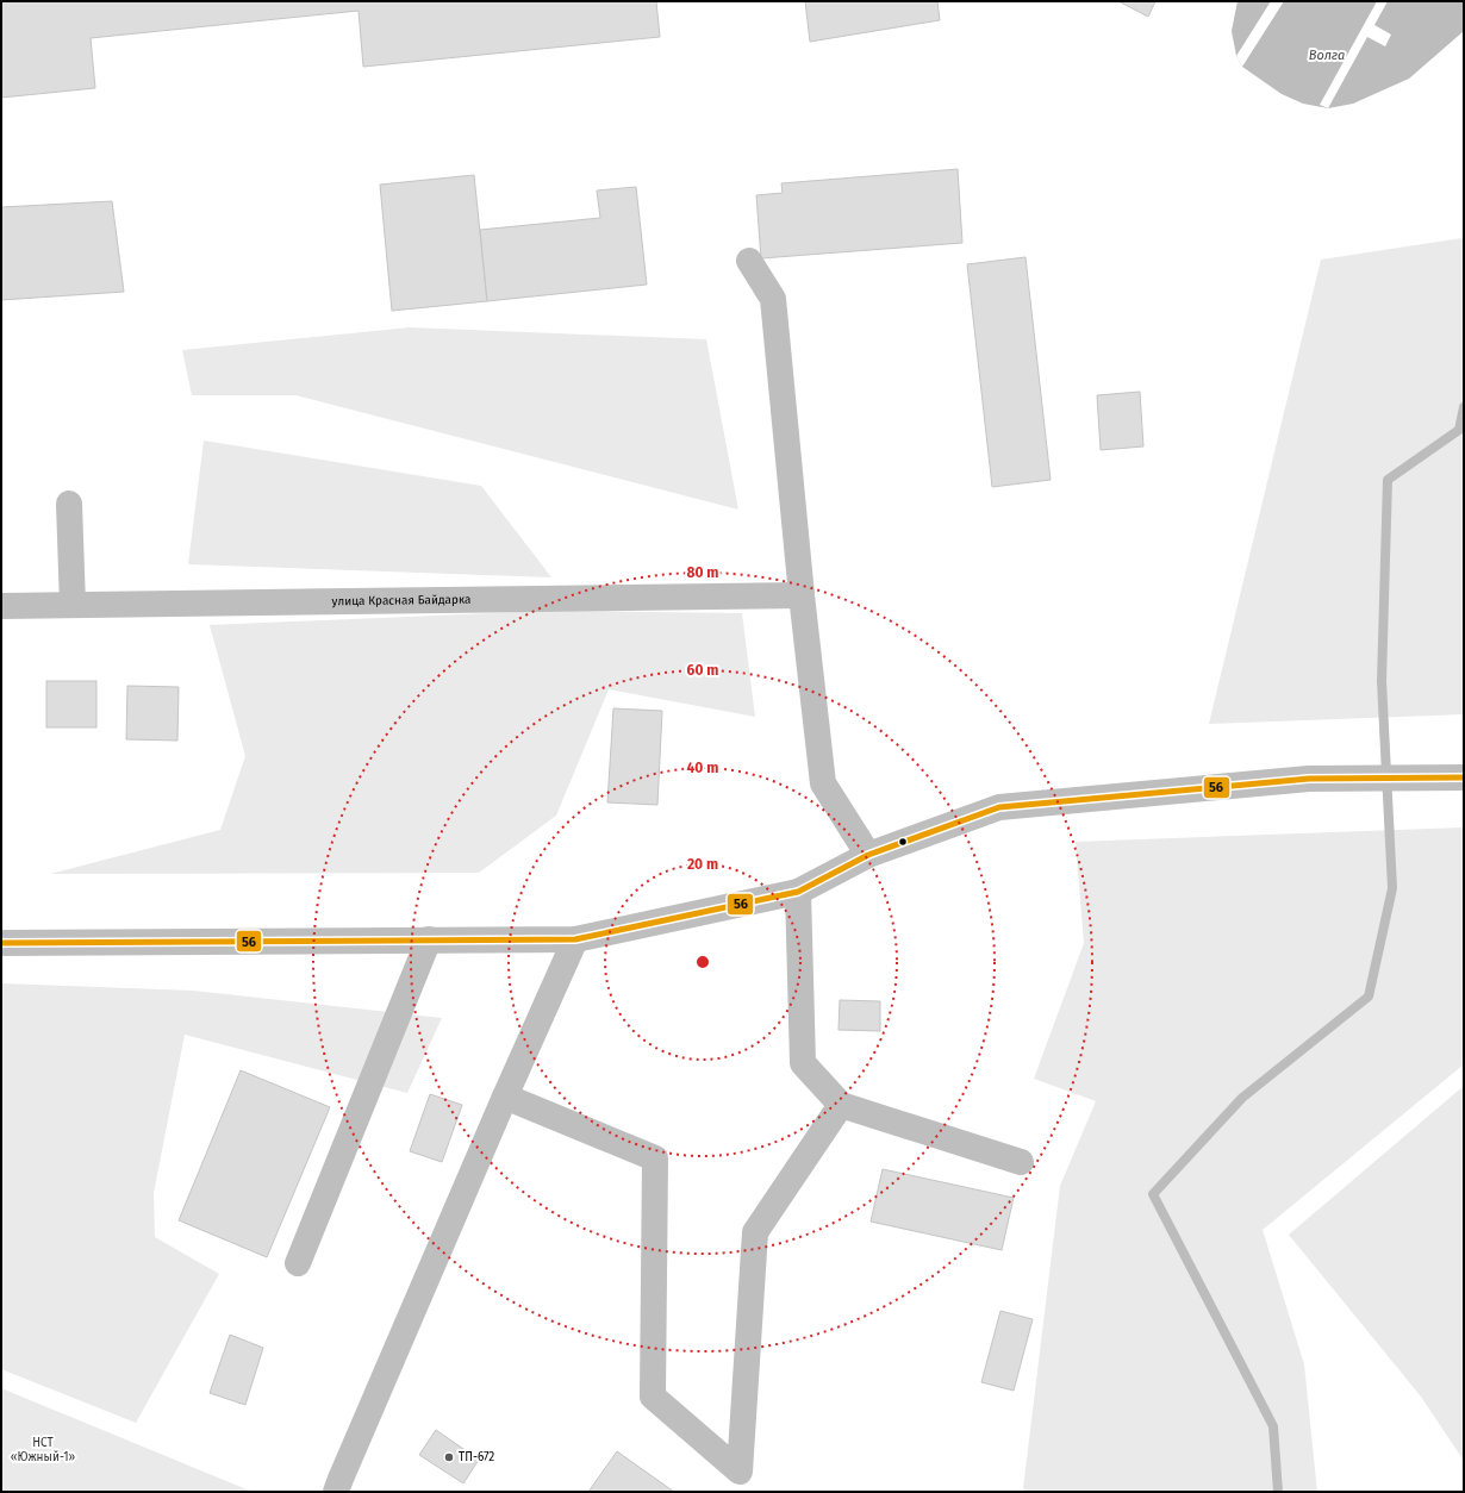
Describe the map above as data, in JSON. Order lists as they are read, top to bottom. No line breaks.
{"streets":{"street":["улица Красная Байдарка"]},"water":["Волга"],"parks":["НСТ «Южный-1»"],"places":["ТП-672"],"lines":["transit line 56"],"rings":["80 m","60 m","40 m","20 m"]}
